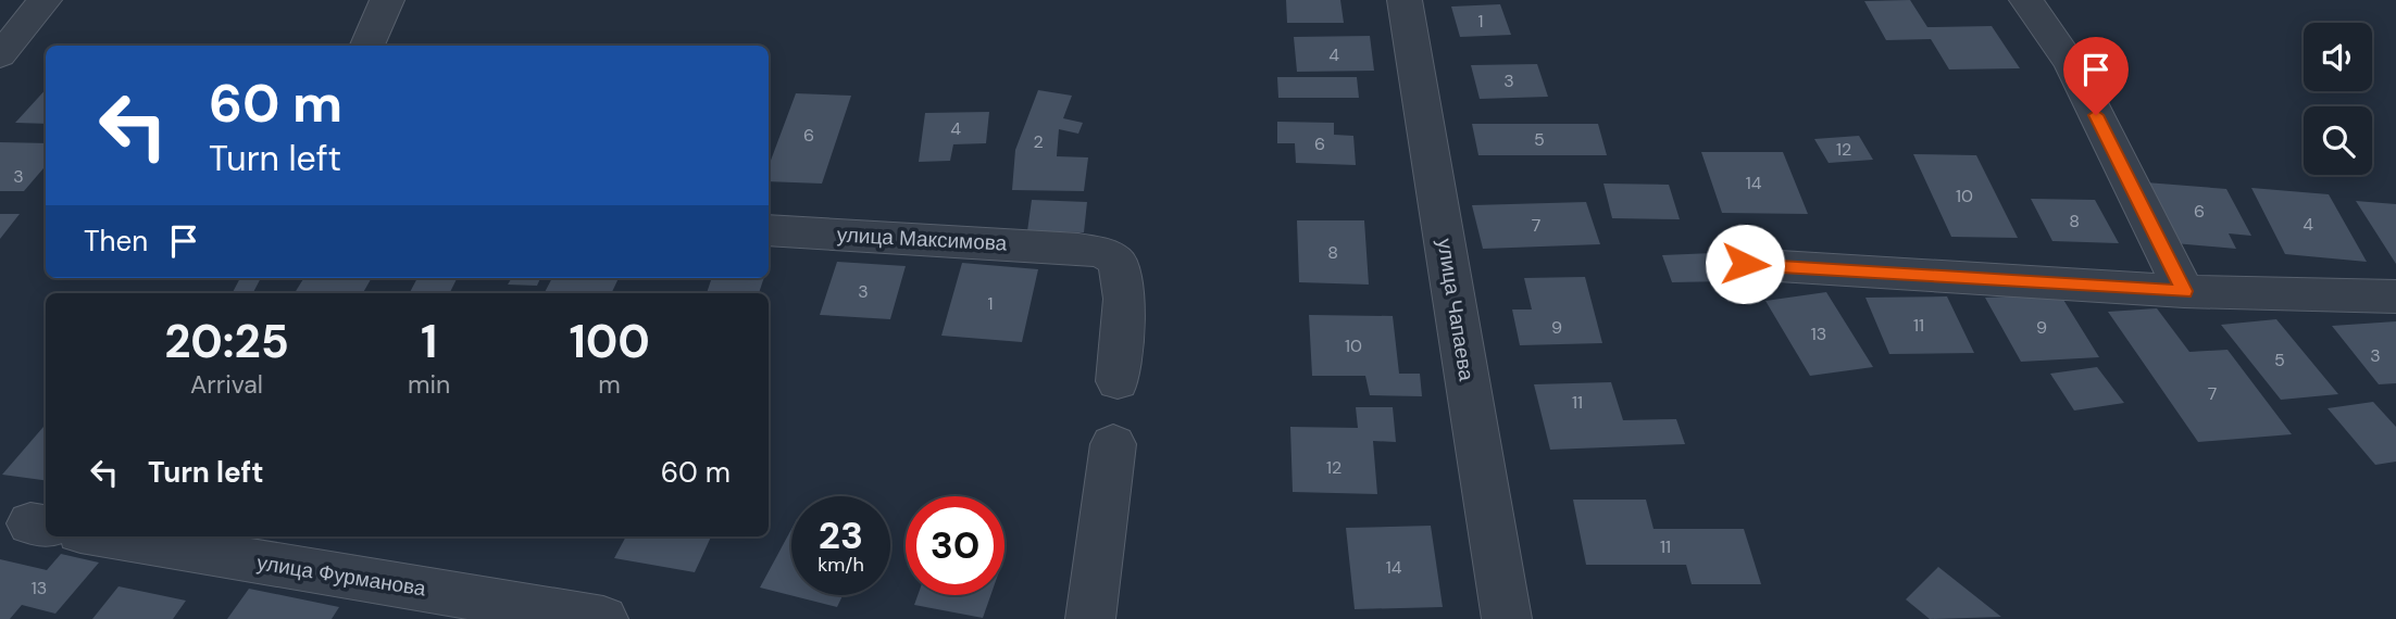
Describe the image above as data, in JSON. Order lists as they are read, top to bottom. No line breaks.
{"streets":{"street":["улица Максимова","улица Чапаева","улица Фурманова"]},"house_numbers":["1","4","3","4","6","5","2","6","12","3","14","10","6","8","4","7","8","3","1","11","9","9","13","10","3","5","7","11","12","11","14","13"],"page":{"turn":["60 m","Turn left"],"then":"Then","eta":["20:25","Arrival","1","min","100","m"],"list":[{"name":"Turn left","value":"60 m"}],"speed":"23 km/h","limit":"30"}}
